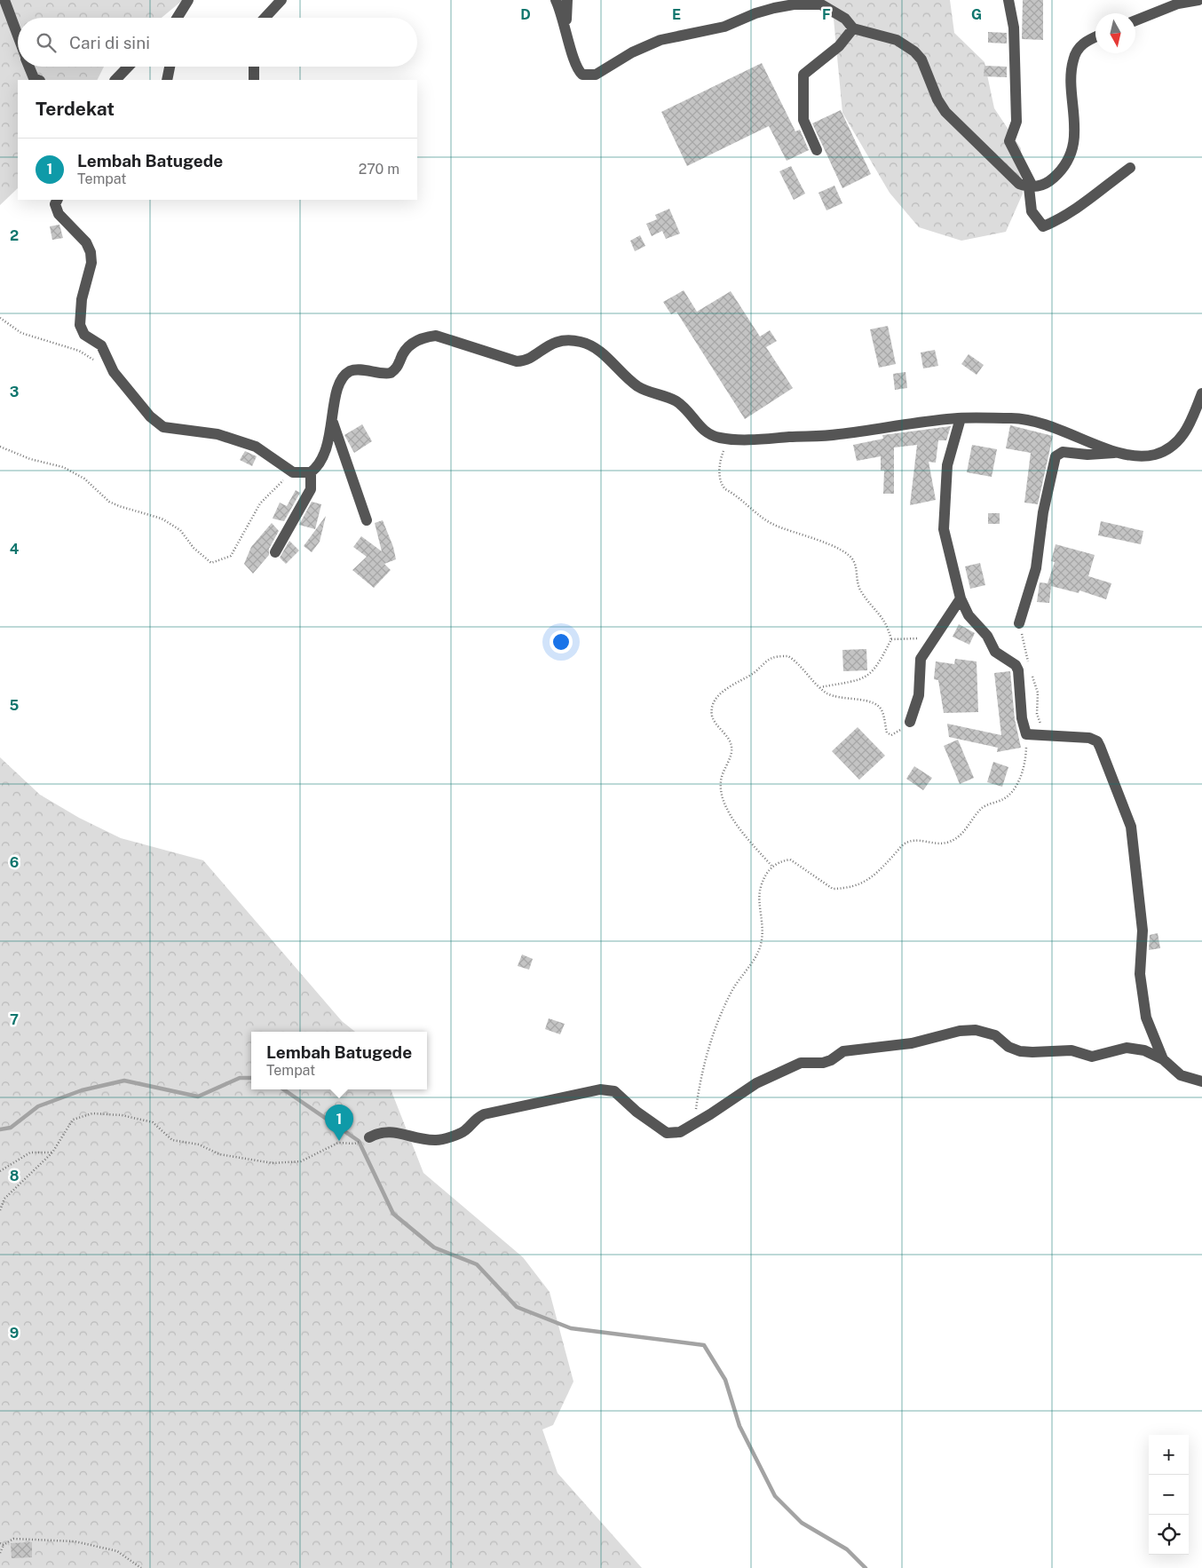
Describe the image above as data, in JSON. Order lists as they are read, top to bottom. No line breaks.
{"north":"bottom","page":{"search":"Cari di sini","heading":"Terdekat","list":[{"mark":"1","name":"Lembah Batugede","note":"Tempat","value":"270 m"}],"popup":["Lembah Batugede","Tempat"],"pins":"1","map_buttons":["+","−"]},"grid":{"columns":["D","E","F","G"],"rows":["2","3","4","5","6","7","8","9"]}}
